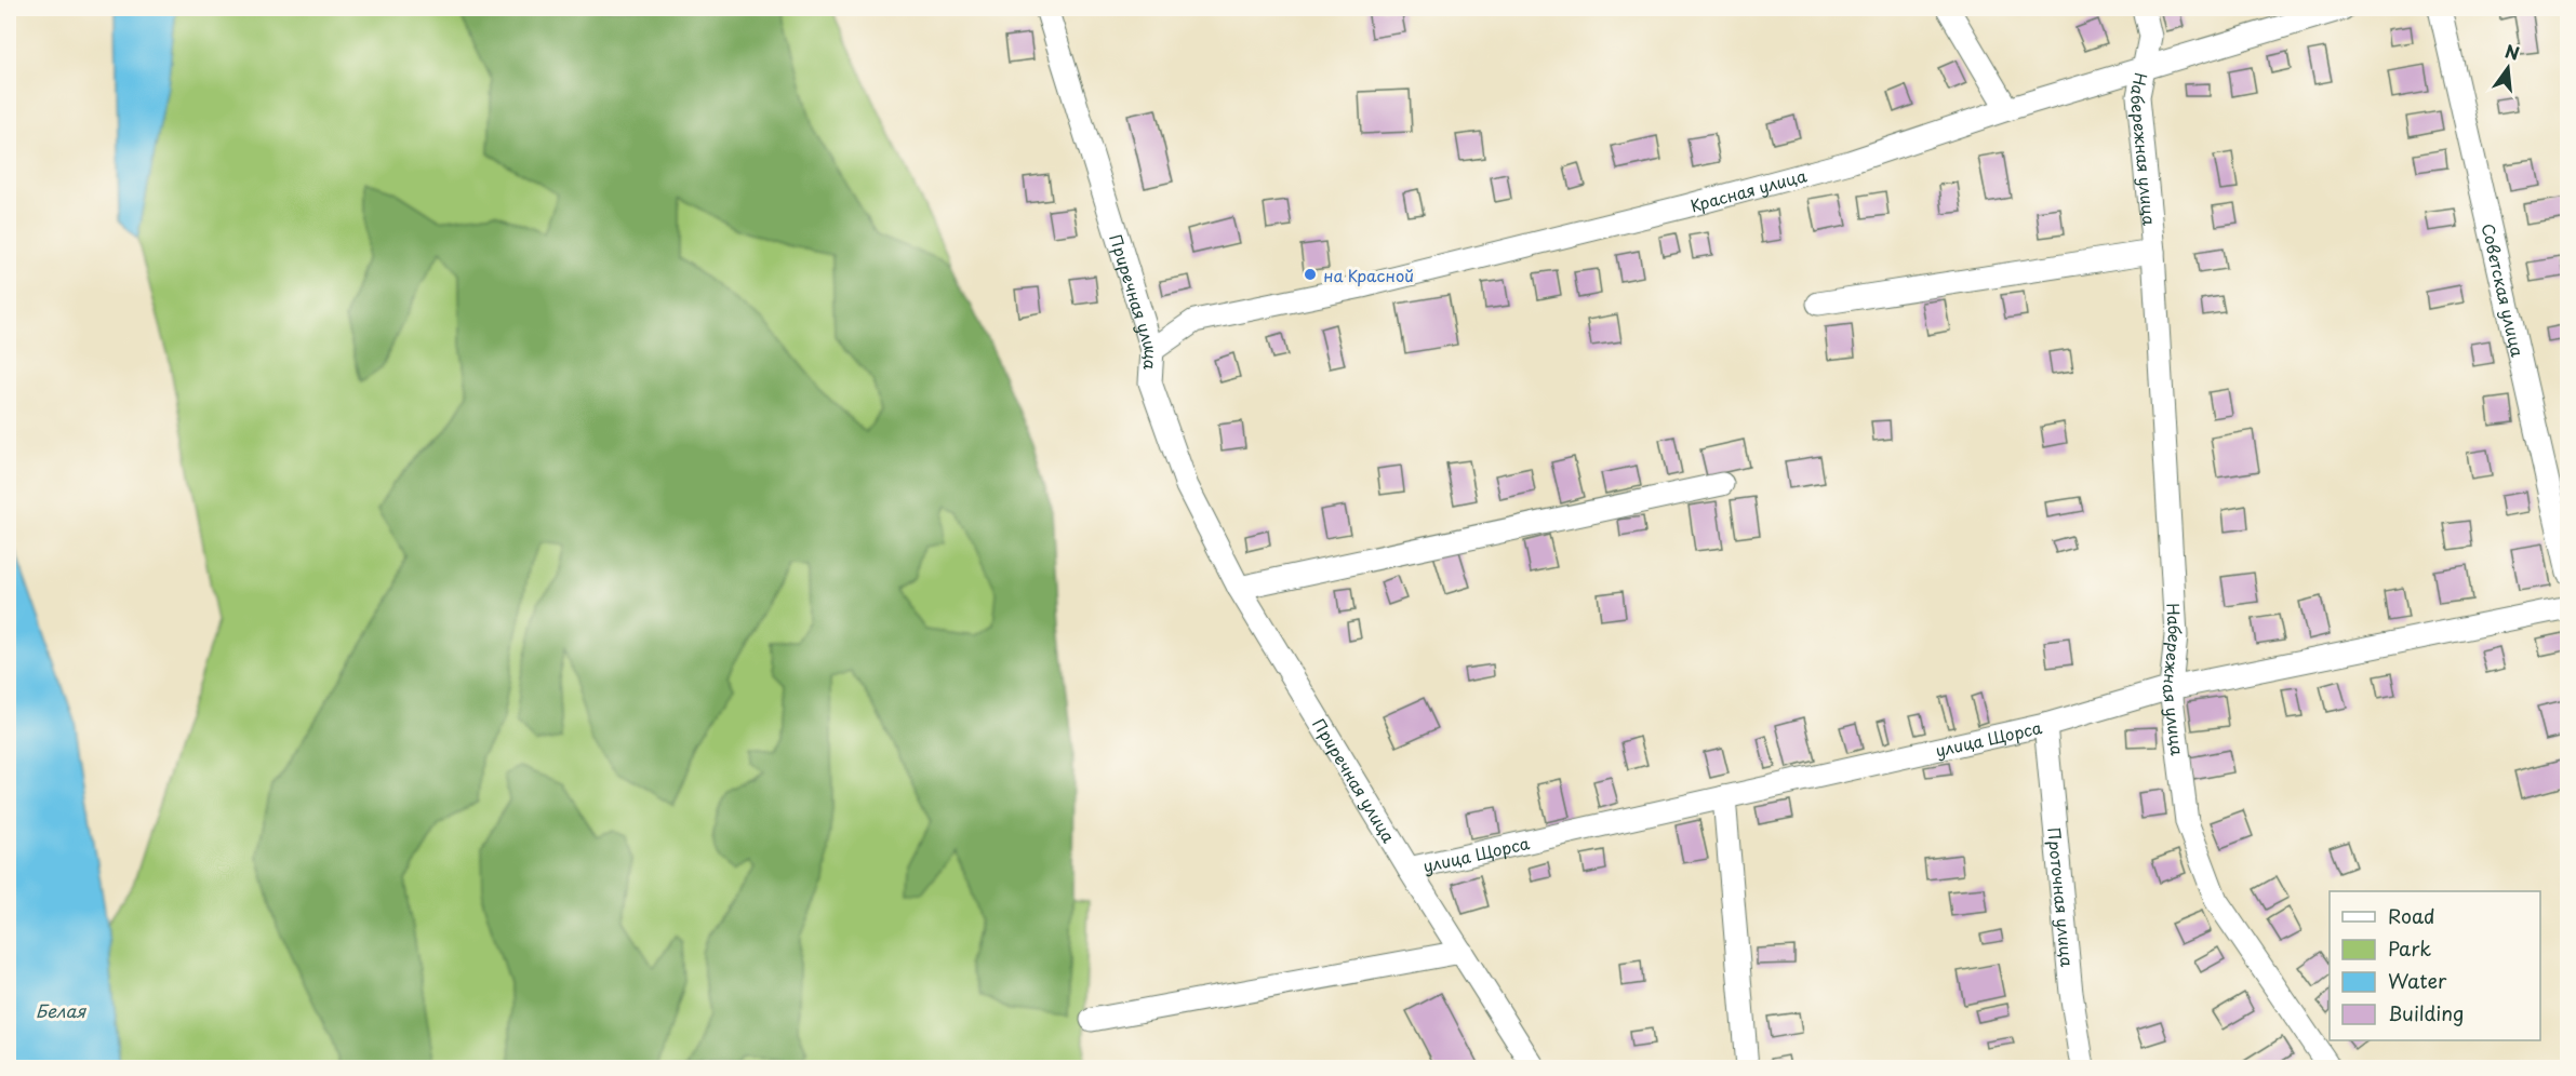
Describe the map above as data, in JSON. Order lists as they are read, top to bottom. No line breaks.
{"streets":{"street":["Набережная улица","Красная улица","Советская улица","Приречная улица","улица Щорса","Проточная улица"]},"crossings":[["Набережная улица","Красная улица"],["Набережная улица","улица Щорса"],["Красная улица","Приречная улица"],["Приречная улица","улица Щорса"],["улица Щорса","Проточная улица"]],"water":["Белая"],"places":["на Красной"],"legend":["Road","Park","Water","Building"],"north":"top"}
